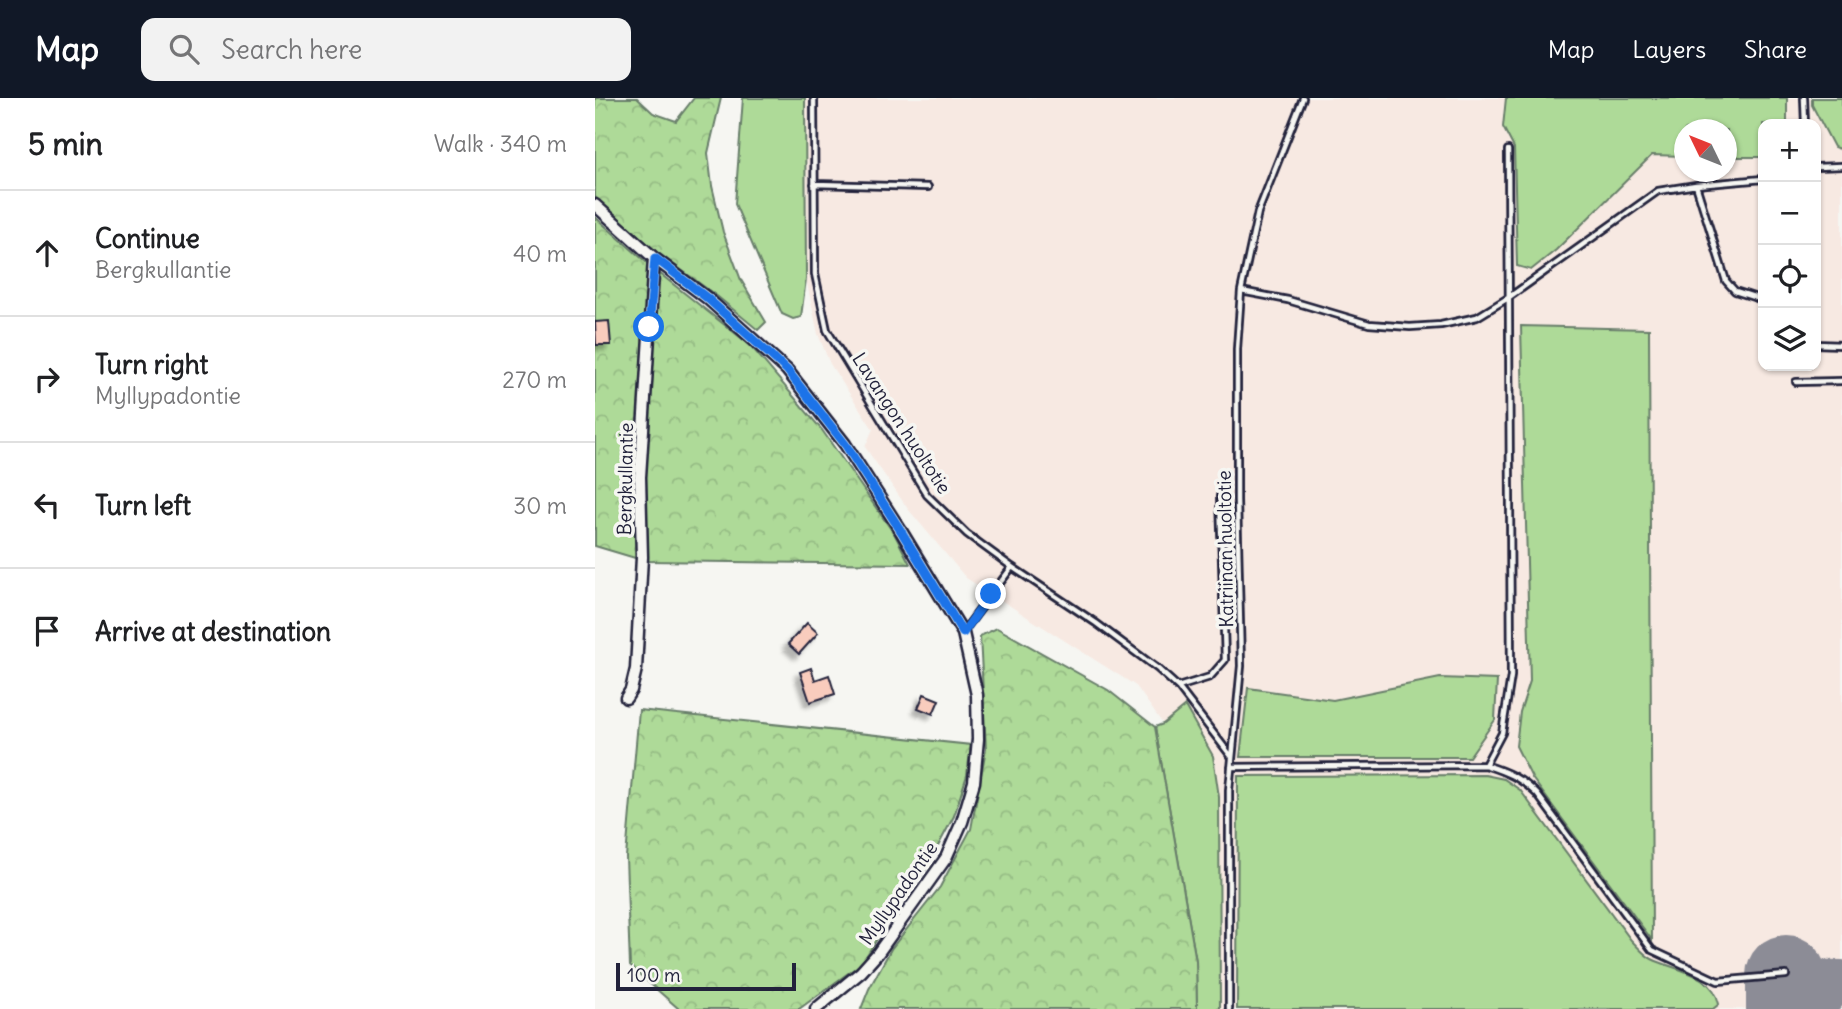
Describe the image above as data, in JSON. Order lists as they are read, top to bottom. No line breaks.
{"streets":{"street":["Bergkullantie","Myllypadontie"],"lane":["Lavangon huoltotie","Katriinan huoltotie"]},"crossings":[["Lavangon huoltotie","Katriinan huoltotie"],["Bergkullantie","Myllypadontie"]],"scale_bar":"100 m","north":"top left","page":{"header":"Map","search":"Search here","nav":["Map","Layers","Share"],"heading":["5 min","Walk · 340 m"],"map_buttons":["+","−"],"list":[["Continue","Bergkullantie","40 m"],["Turn right","Myllypadontie","270 m"],["Turn left","30 m"],"Arrive at destination"],"scale":"100 m"}}
